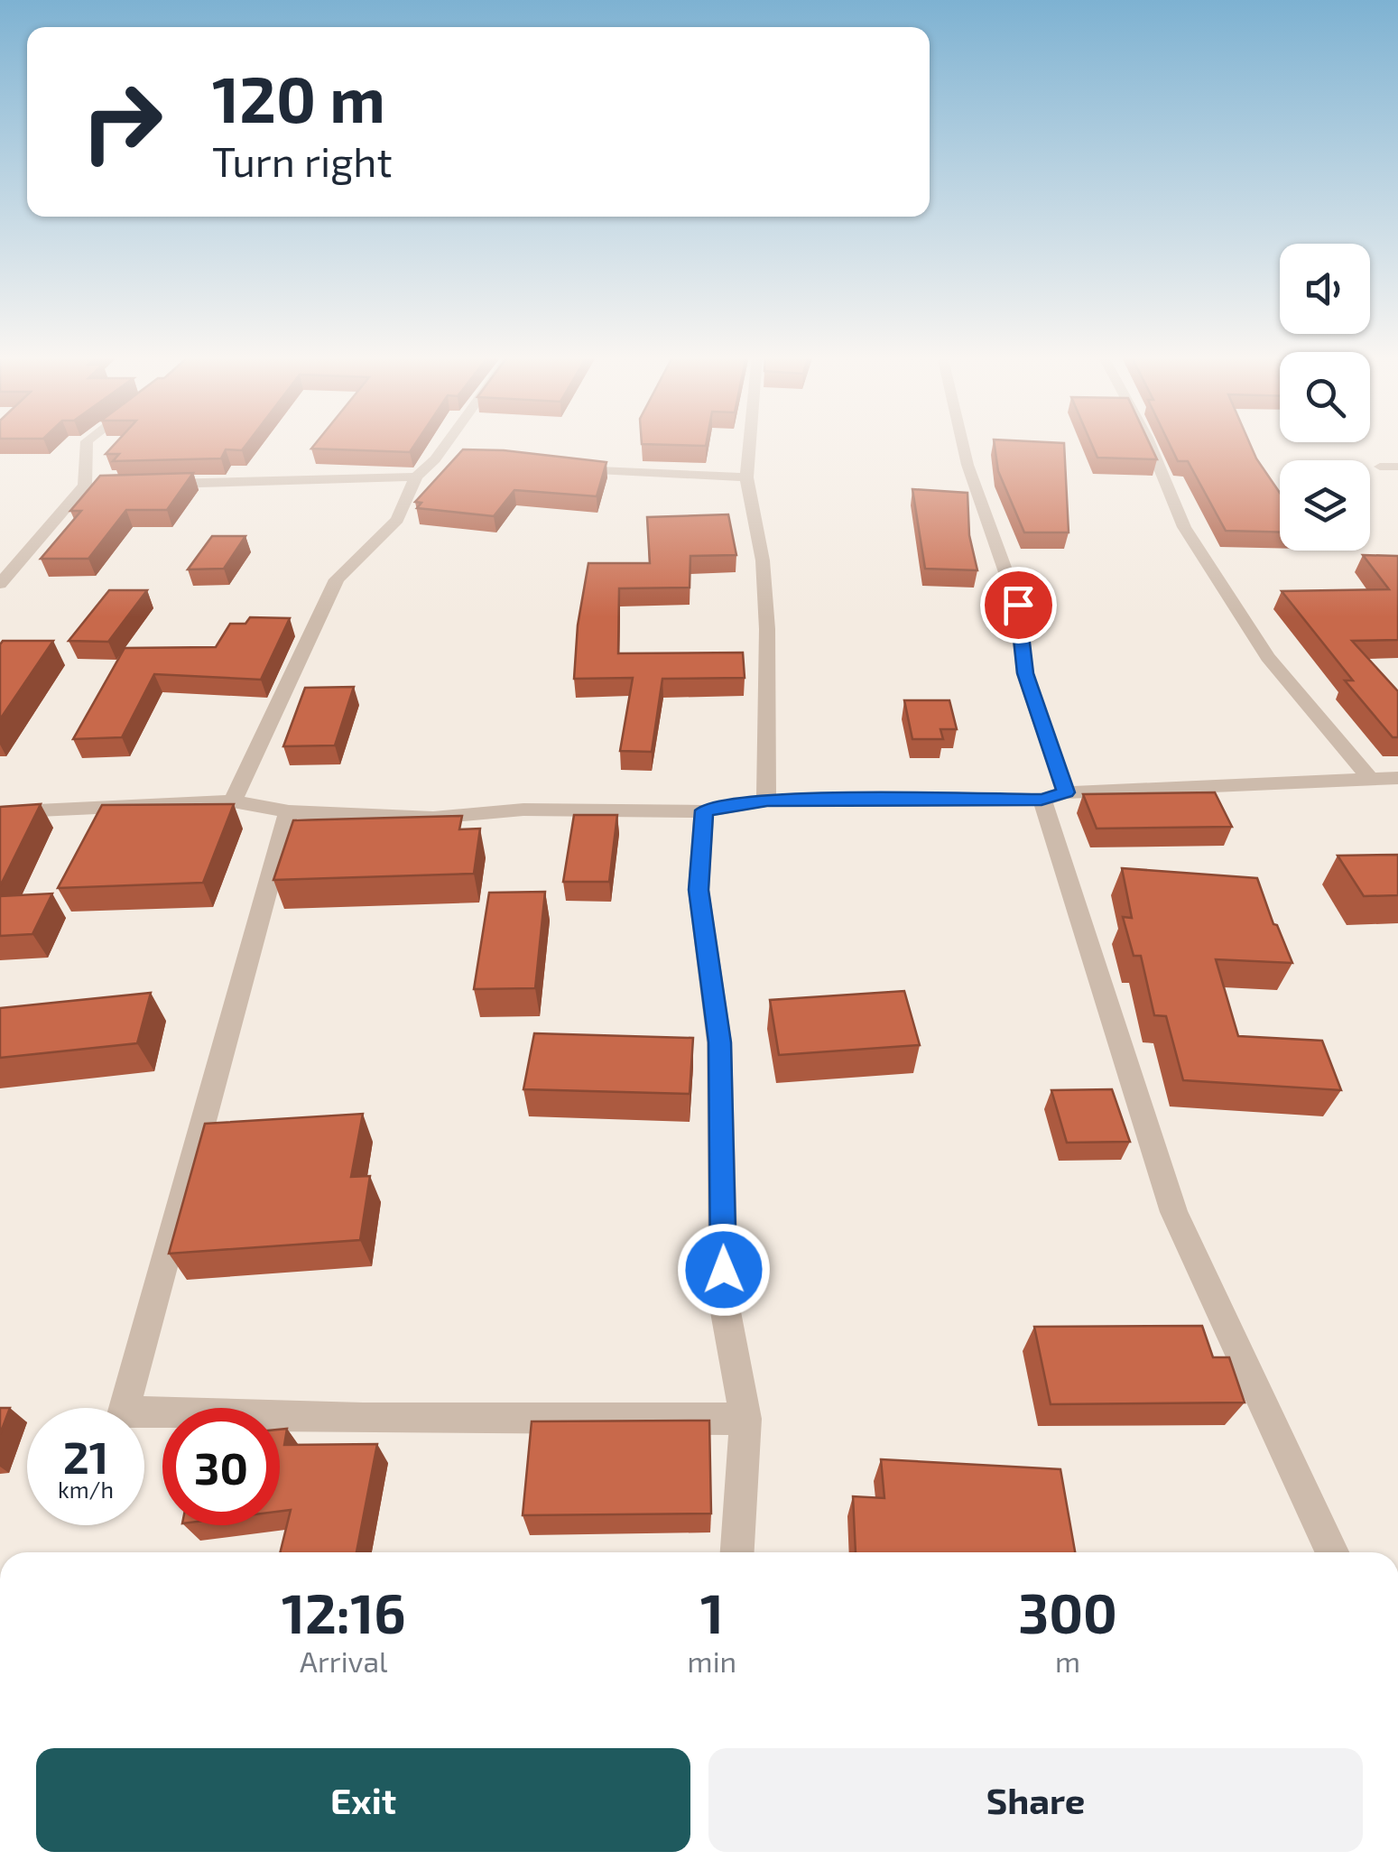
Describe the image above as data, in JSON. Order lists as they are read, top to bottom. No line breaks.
{"page":{"turn":["120 m","Turn right"],"speed":"21 km/h","limit":"30","eta":["12:16","Arrival","1","min","300","m"],"buttons":["Exit","Share"]}}
